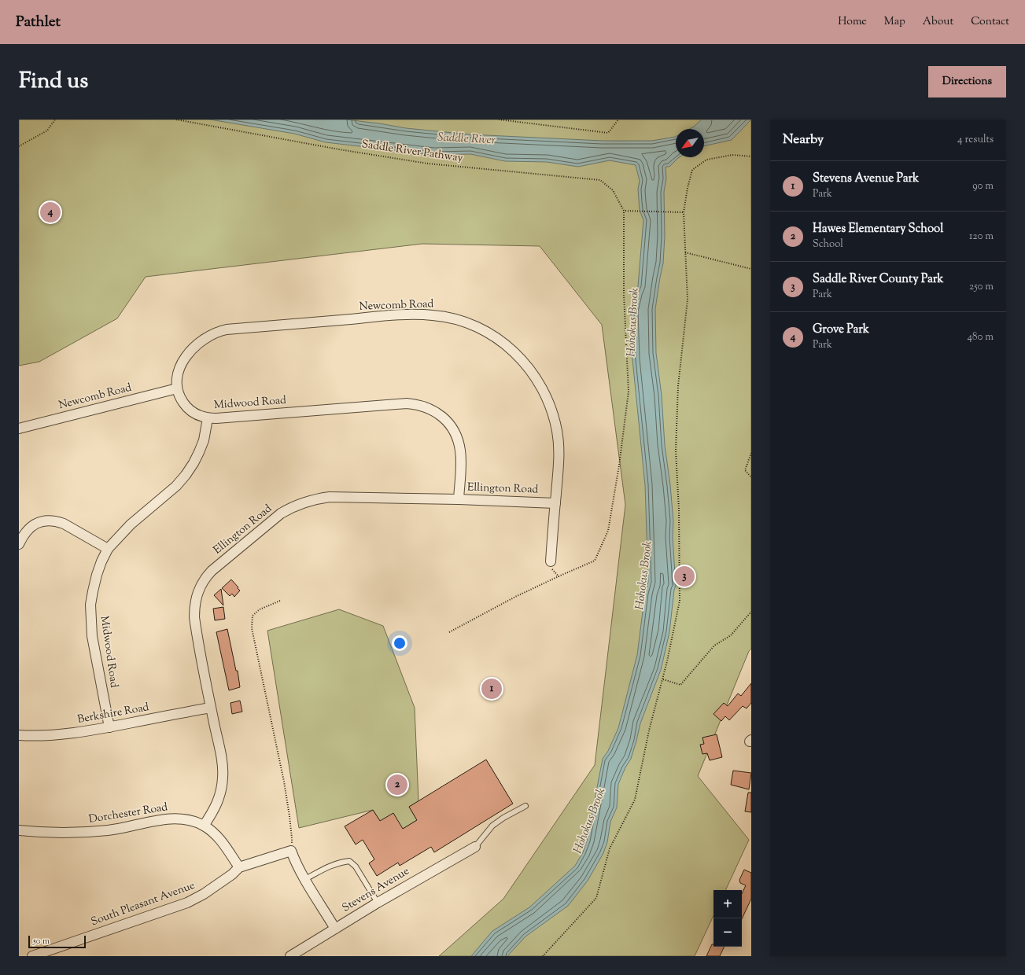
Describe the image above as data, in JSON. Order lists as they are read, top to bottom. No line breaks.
{"streets":{"street":["Newcomb Road","Midwood Road","Ellington Road","Berkshire Road","Dorchester Road","Stevens Avenue","South Pleasant Avenue"],"path":["Saddle River Pathway"]},"crossings":[["Newcomb Road","Midwood Road"],["Newcomb Road","Ellington Road"],["Midwood Road","Ellington Road"],["Midwood Road","Berkshire Road"],["Ellington Road","Berkshire Road"],["Ellington Road","Dorchester Road"],["Dorchester Road","South Pleasant Avenue"]],"water":["Saddle River","Hohokus Brook"],"scale_bar":"50 m","north":"bottom left","page":{"header":"Pathlet","nav":["Home","Map","About","Contact"],"title":"Find us","buttons":"Directions","heading":["Nearby","4 results"],"list":[{"mark":"1","name":"Stevens Avenue Park","note":"Park","value":"90 m"},{"mark":"2","name":"Hawes Elementary School","note":"School","value":"120 m"},{"mark":"3","name":"Saddle River County Park","note":"Park","value":"250 m"},{"mark":"4","name":"Grove Park","note":"Park","value":"480 m"}],"pins":["4","3","1","2"],"map_buttons":["+","−"],"scale":"50 m"}}
